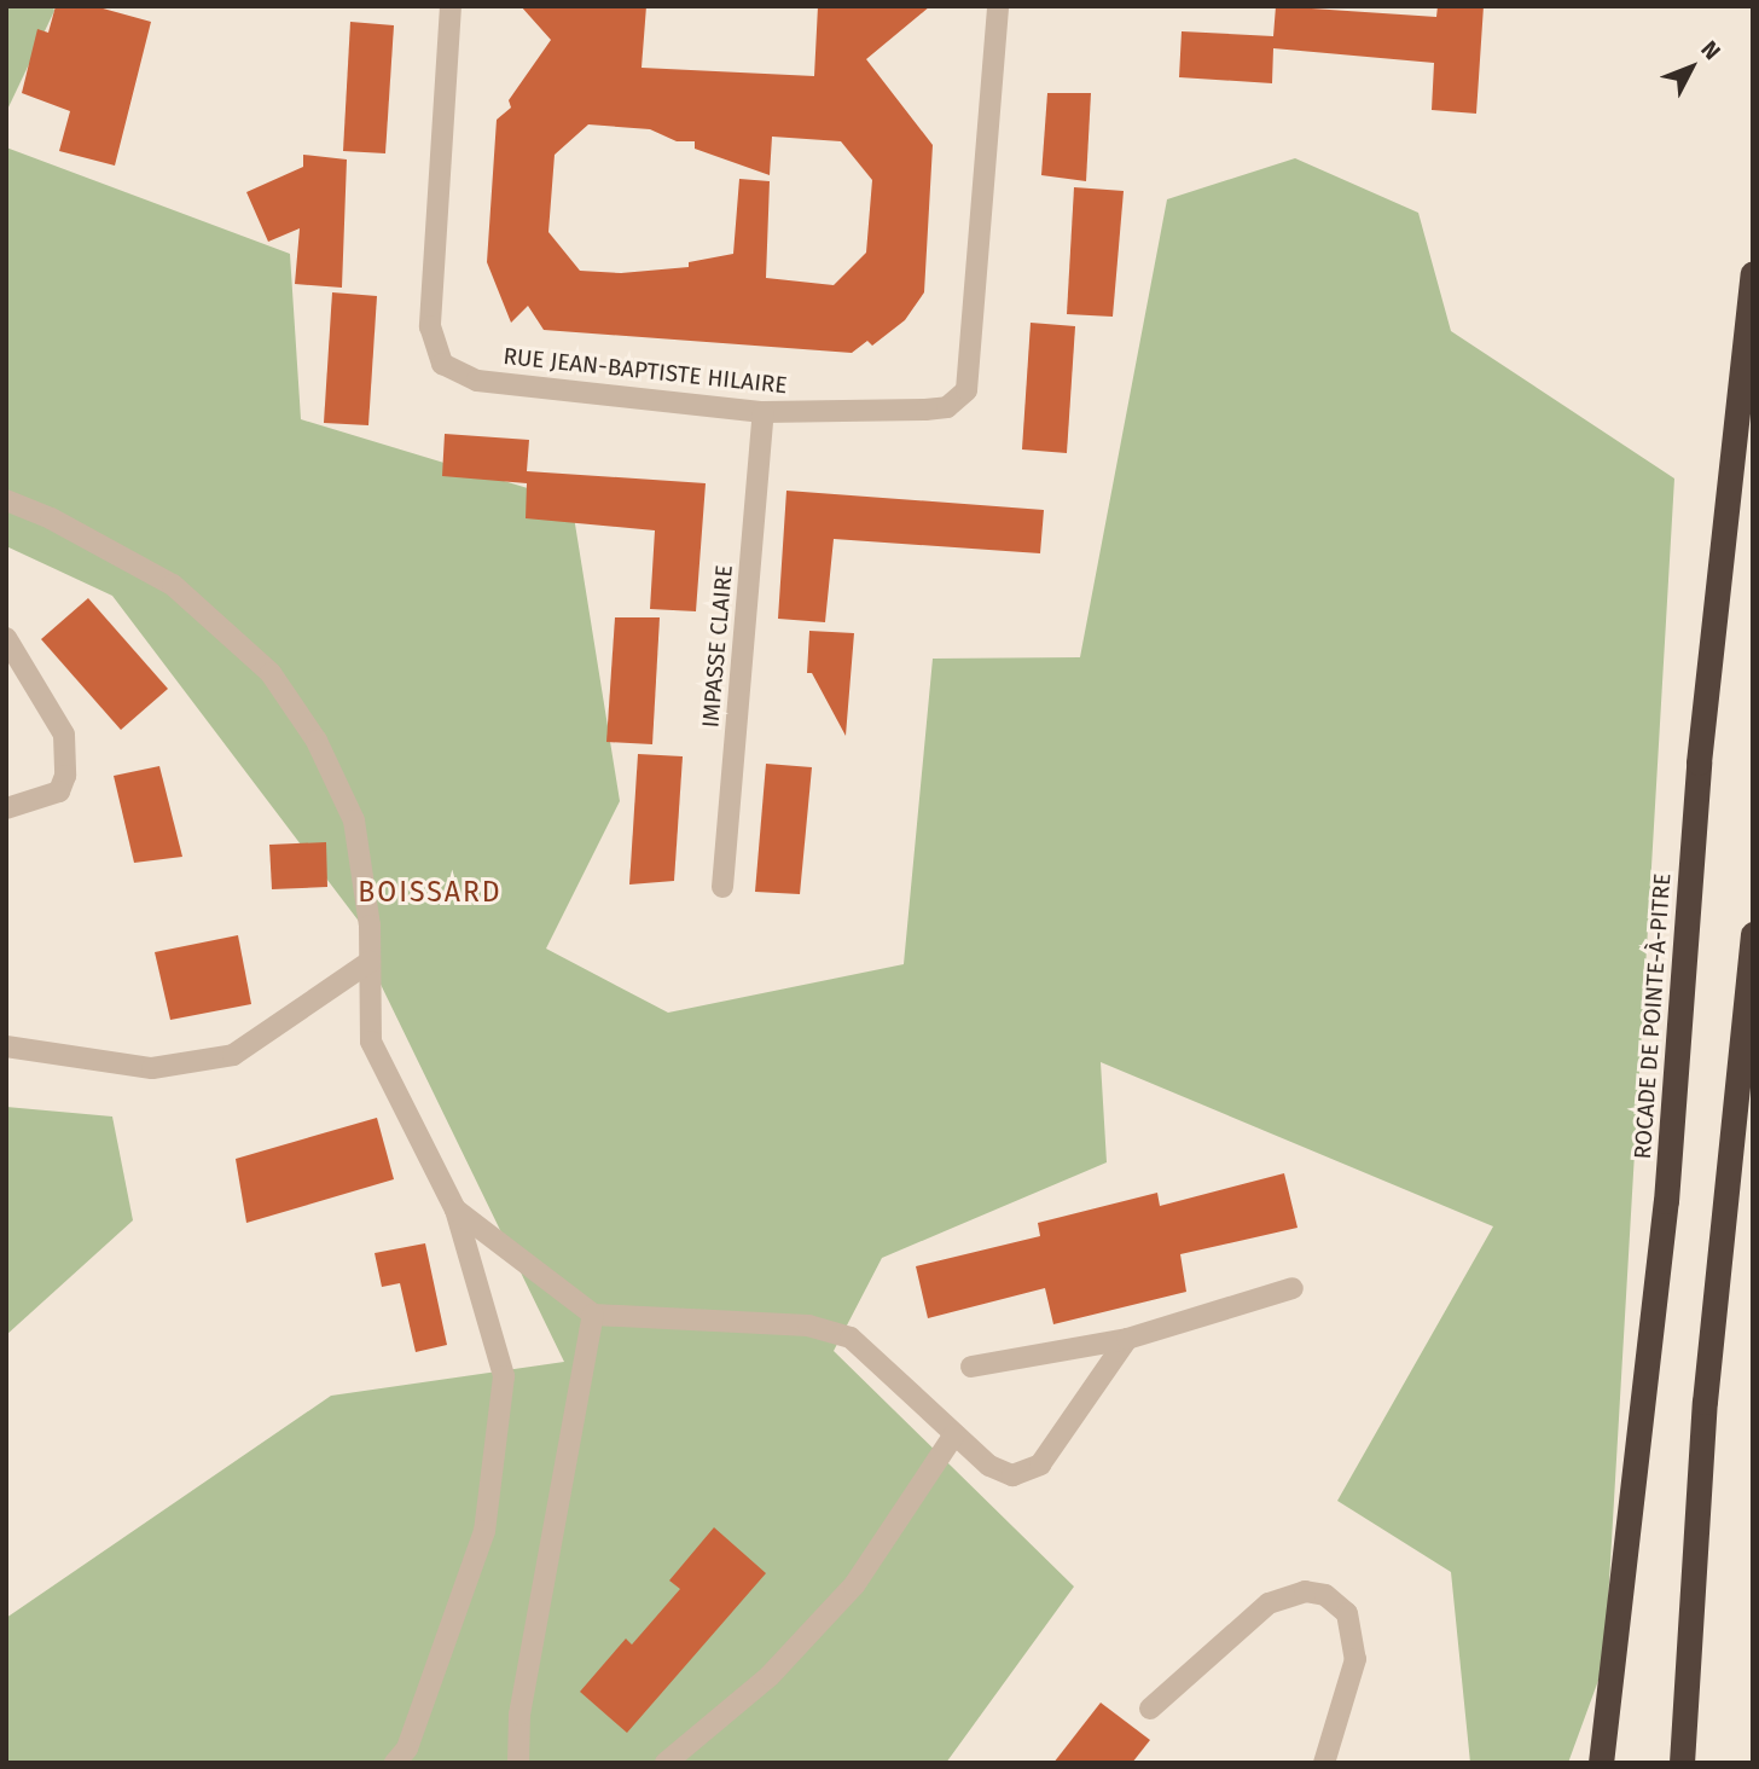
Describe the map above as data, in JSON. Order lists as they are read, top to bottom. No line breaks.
{"streets":{"highway":["ROCADE DE POINTE-À-PITRE"],"street":["RUE JEAN-BAPTISTE HILAIRE","IMPASSE CLAIRE"]},"crossings":[["RUE JEAN-BAPTISTE HILAIRE","IMPASSE CLAIRE"]],"districts":["BOISSARD"],"north":"top right"}
